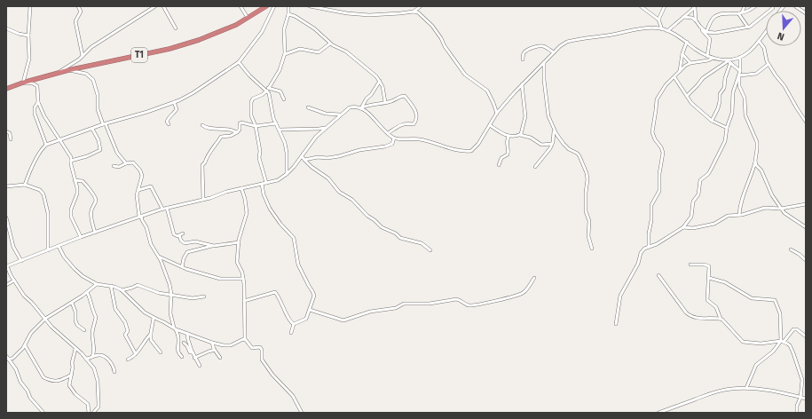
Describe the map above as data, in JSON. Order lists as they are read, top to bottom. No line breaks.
{"streets":{"highway":["T1"]},"north":"bottom"}
